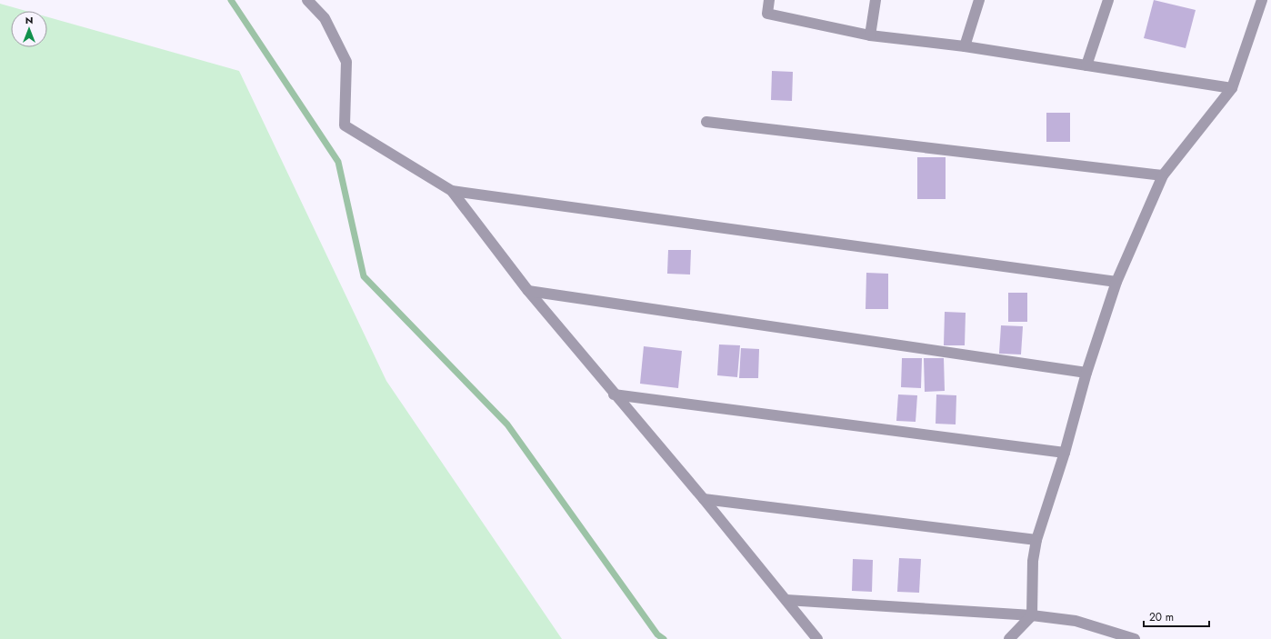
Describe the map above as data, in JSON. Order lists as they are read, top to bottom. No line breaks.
{"scale_bar":"20 m","north":"top"}
